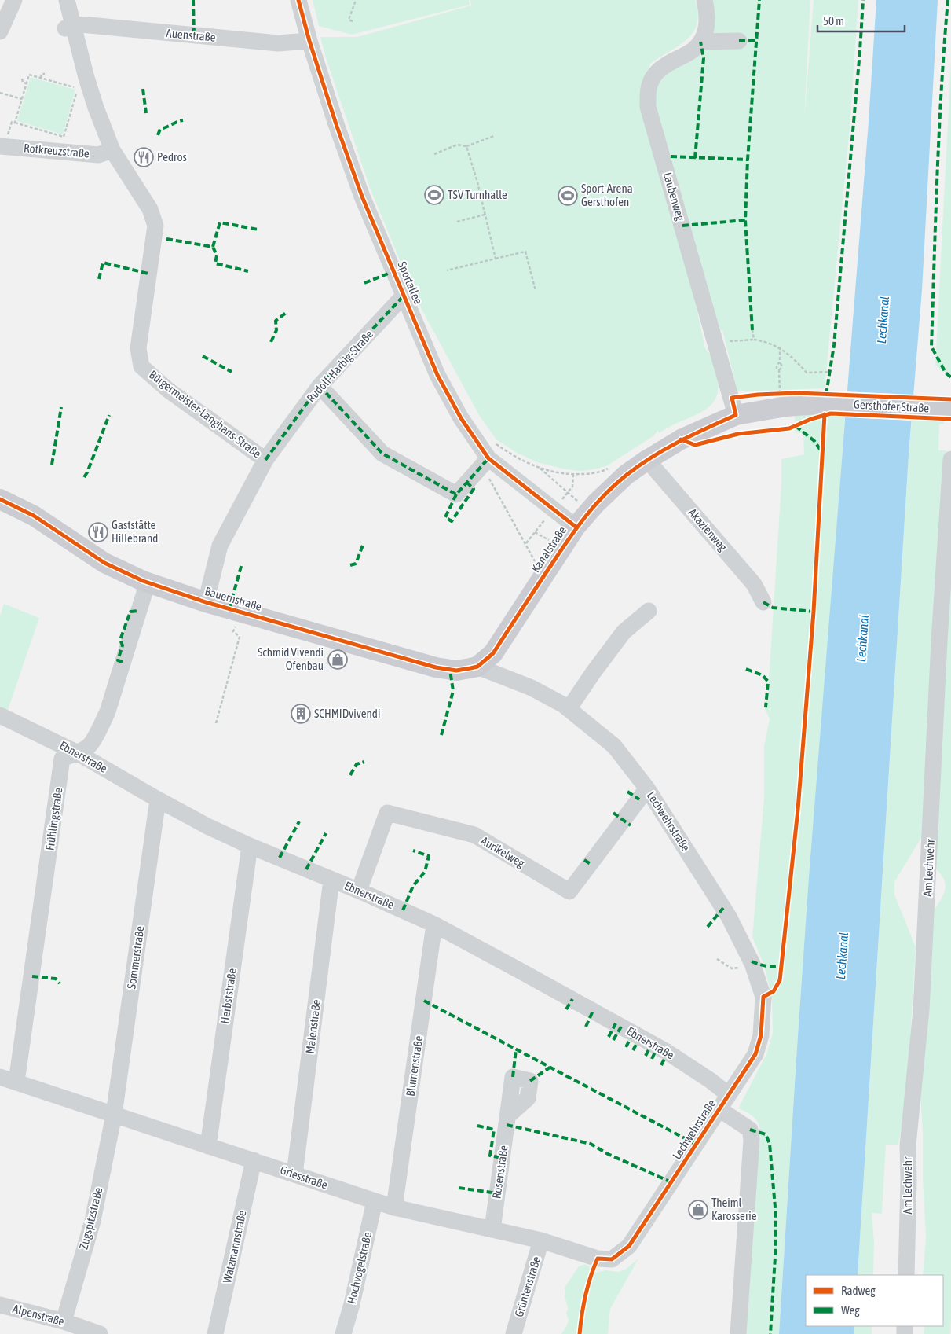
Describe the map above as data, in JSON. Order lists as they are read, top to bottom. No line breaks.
{"streets":{"main road":["Gersthofer Straße","Kanalstraße","Bauernstraße"],"street":["Auenstraße","Rotkreuzstraße","Laubenweg","Sportallee","Rudolf-Harbig-Straße","Bürgermeister-Langhans-Straße","Akazienweg","Ebnerstraße","Frühlingstraße","Lechwehrstraße","Aurikelweg","Am Lechwehr","Sommerstraße","Herbststraße","Maienstraße","Blumenstraße","Rosenstraße","Griesstraße","Zugspitzstraße","Watzmannstraße","Hochvogelstraße","Grüntenstraße","Alpenstraße"]},"crossings":[["Auenstraße","Sportallee"],["Auenstraße","Bürgermeister-Langhans-Straße"],["Rotkreuzstraße","Bürgermeister-Langhans-Straße"],["Laubenweg","Kanalstraße"],["Sportallee","Rudolf-Harbig-Straße"],["Sportallee","Kanalstraße"],["Rudolf-Harbig-Straße","Bürgermeister-Langhans-Straße"],["Gersthofer Straße","Kanalstraße"],["Bürgermeister-Langhans-Straße","Bauernstraße"],["Akazienweg","Kanalstraße"],["Kanalstraße","Bauernstraße"],["Kanalstraße","Lechwehrstraße"],["Bauernstraße","Frühlingstraße"],["Bauernstraße","Lechwehrstraße"],["Ebnerstraße","Frühlingstraße"],["Ebnerstraße","Lechwehrstraße"],["Ebnerstraße","Aurikelweg"],["Ebnerstraße","Sommerstraße"],["Ebnerstraße","Herbststraße"],["Ebnerstraße","Maienstraße"],["Ebnerstraße","Blumenstraße"],["Frühlingstraße","Griesstraße"],["Lechwehrstraße","Aurikelweg"],["Lechwehrstraße","Griesstraße"],["Sommerstraße","Griesstraße"],["Sommerstraße","Zugspitzstraße"],["Herbststraße","Griesstraße"],["Maienstraße","Griesstraße"],["Blumenstraße","Griesstraße"],["Rosenstraße","Griesstraße"],["Griesstraße","Zugspitzstraße"],["Griesstraße","Watzmannstraße"],["Griesstraße","Hochvogelstraße"],["Griesstraße","Grüntenstraße"],["Zugspitzstraße","Alpenstraße"]],"water":["Lechkanal"],"places":{"restaurant":["Pedros","Gaststätte Hillebrand"],"sports":["TSV Turnhalle","Sport-Arena Gersthofen"],"shop":["Schmid Vivendi Ofenbau","Theiml Karosserie"],"building":["SCHMIDvivendi"]},"legend":["Radweg","Weg"],"scale_bar":"50 m"}
